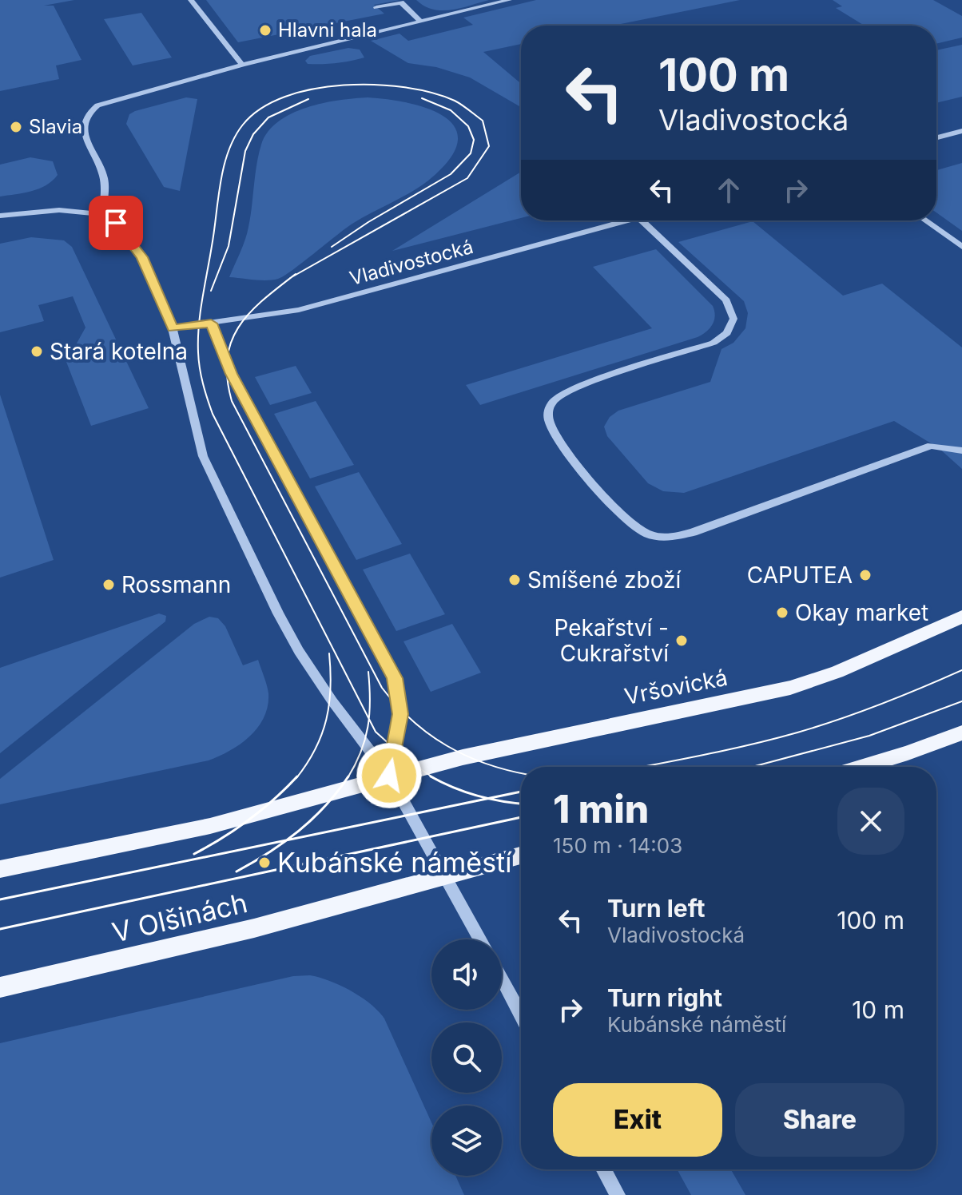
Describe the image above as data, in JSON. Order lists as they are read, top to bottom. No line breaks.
{"streets":{"main road":["Vršovická","V Olšinách"],"street":["Vladivostocká"]},"places":["Hlavni hala","Slavia","Stará kotelna","CAPUTEA","Smíšené zboží","Rossmann","Okay market","Pekařství - Cukrařství","Kubánské náměstí"],"page":{"turn":["100 m","Vladivostocká"],"heading":["1 min","150 m · 14:03"],"list":[{"name":"Turn left","note":"Vladivostocká","value":"100 m"},{"name":"Turn right","note":"Kubánské náměstí","value":"10 m"}],"buttons":["Exit","Share"]}}
